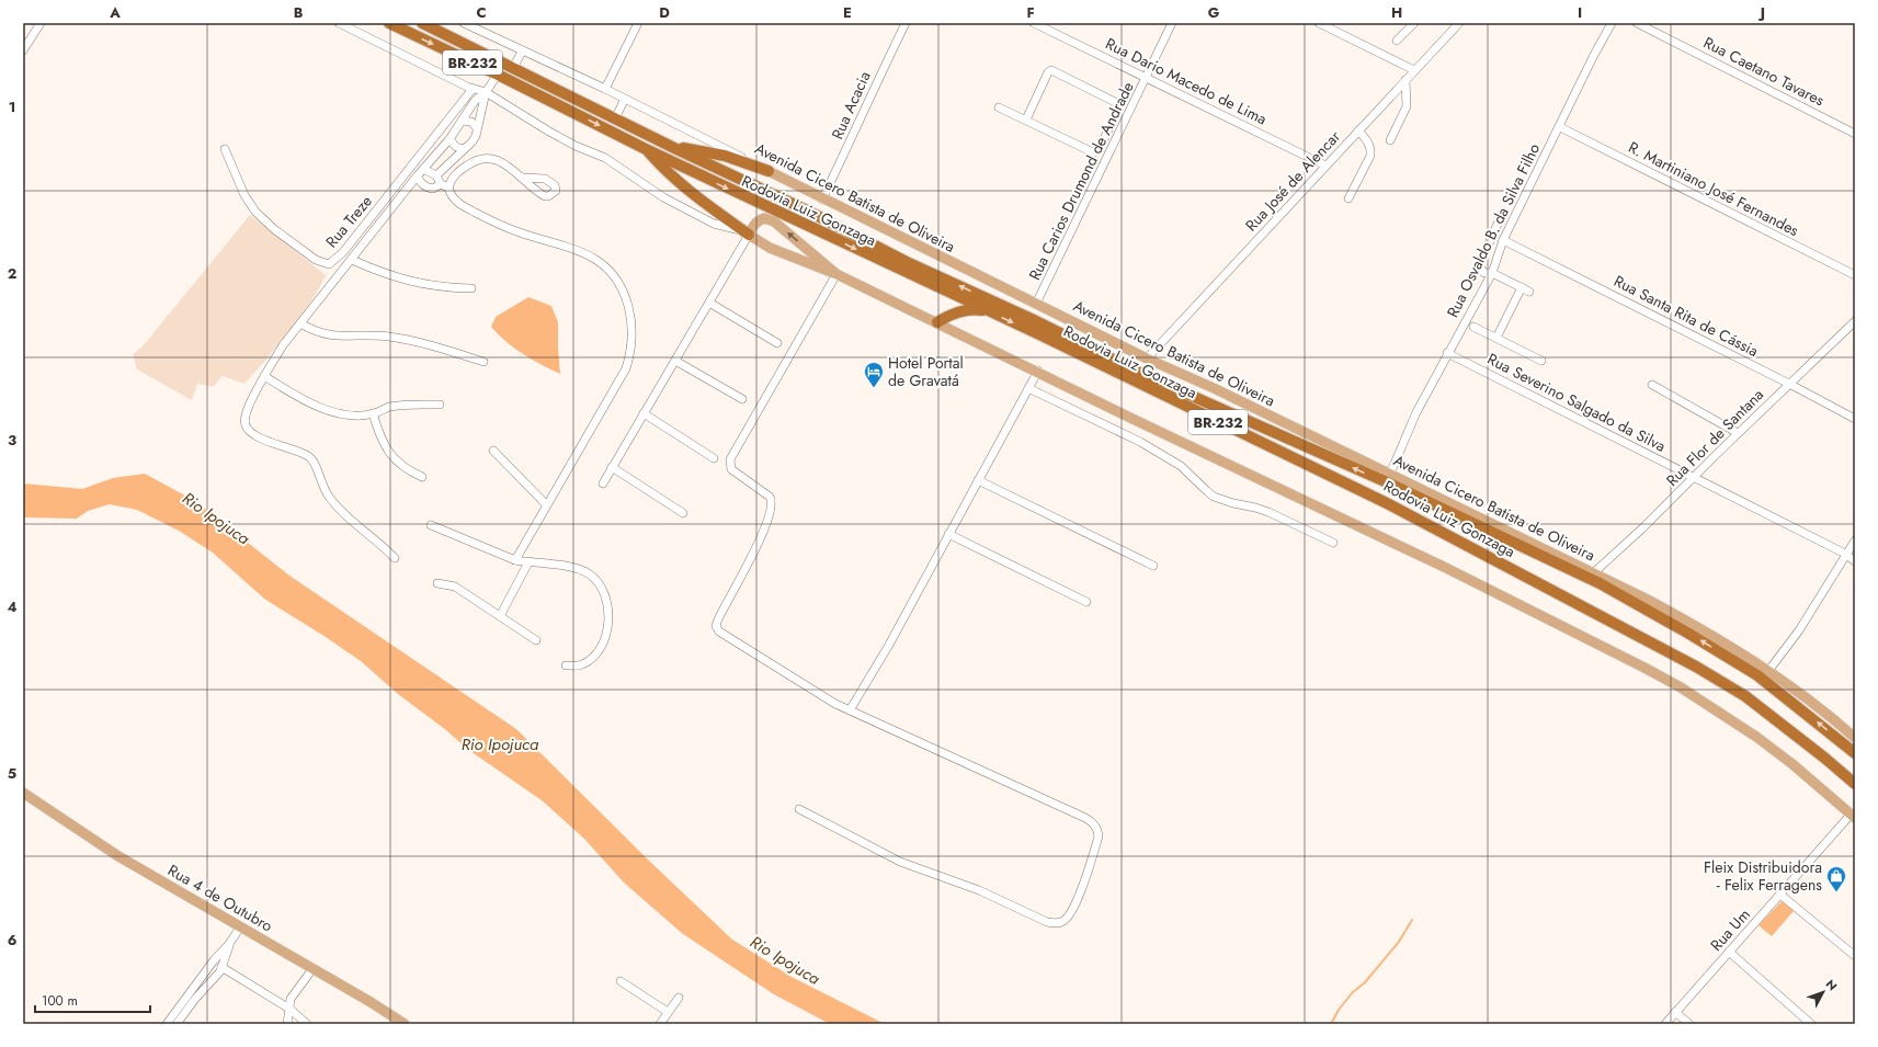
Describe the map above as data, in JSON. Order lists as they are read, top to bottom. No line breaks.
{"streets":{"highway":["BR-232","Rodovia Luiz Gonzaga"],"main road":["Avenida Cicero Batista de Oliveira","Rua 4 de Outubro"],"street":["Rua Caetano Tavares","Rua Dario Macedo de Lima","Rua Acacia","Rua Carios Drumond de Andrade","Rua José de Alencar","R. Martiniano José Fernandes","Rua Treze","Rua Osvaldo B. da Silva Filho","Rua Santa Rita de Cássia","Rua Severino Salgado da Silva","Rua Flor de Santana","Rua Um"]},"crossings":[["Rua Dario Macedo de Lima","Rua Carios Drumond de Andrade"],["Rua Dario Macedo de Lima","Rua José de Alencar"],["Rua Acacia","Avenida Cicero Batista de Oliveira"],["Rua Carios Drumond de Andrade","Avenida Cicero Batista de Oliveira"],["Rua José de Alencar","Avenida Cicero Batista de Oliveira"],["R. Martiniano José Fernandes","Rua Osvaldo B. da Silva Filho"],["Avenida Cicero Batista de Oliveira","Rua Osvaldo B. da Silva Filho"],["Avenida Cicero Batista de Oliveira","Rua Flor de Santana"],["Rua Osvaldo B. da Silva Filho","Rua Santa Rita de Cássia"],["Rua Osvaldo B. da Silva Filho","Rua Severino Salgado da Silva"],["Rua Santa Rita de Cássia","Rua Flor de Santana"],["Rua Severino Salgado da Silva","Rua Flor de Santana"]],"water":["Rio Ipojuca"],"places":{"hotel":["Hotel Portal de Gravatá"],"shop":["Fleix Distribuidora - Felix Ferragens"]},"scale_bar":"100 m","north":"top right","grid":{"columns":["A","B","C","D","E","F","G","H","I","J"],"rows":["1","2","3","4","5","6"]}}
